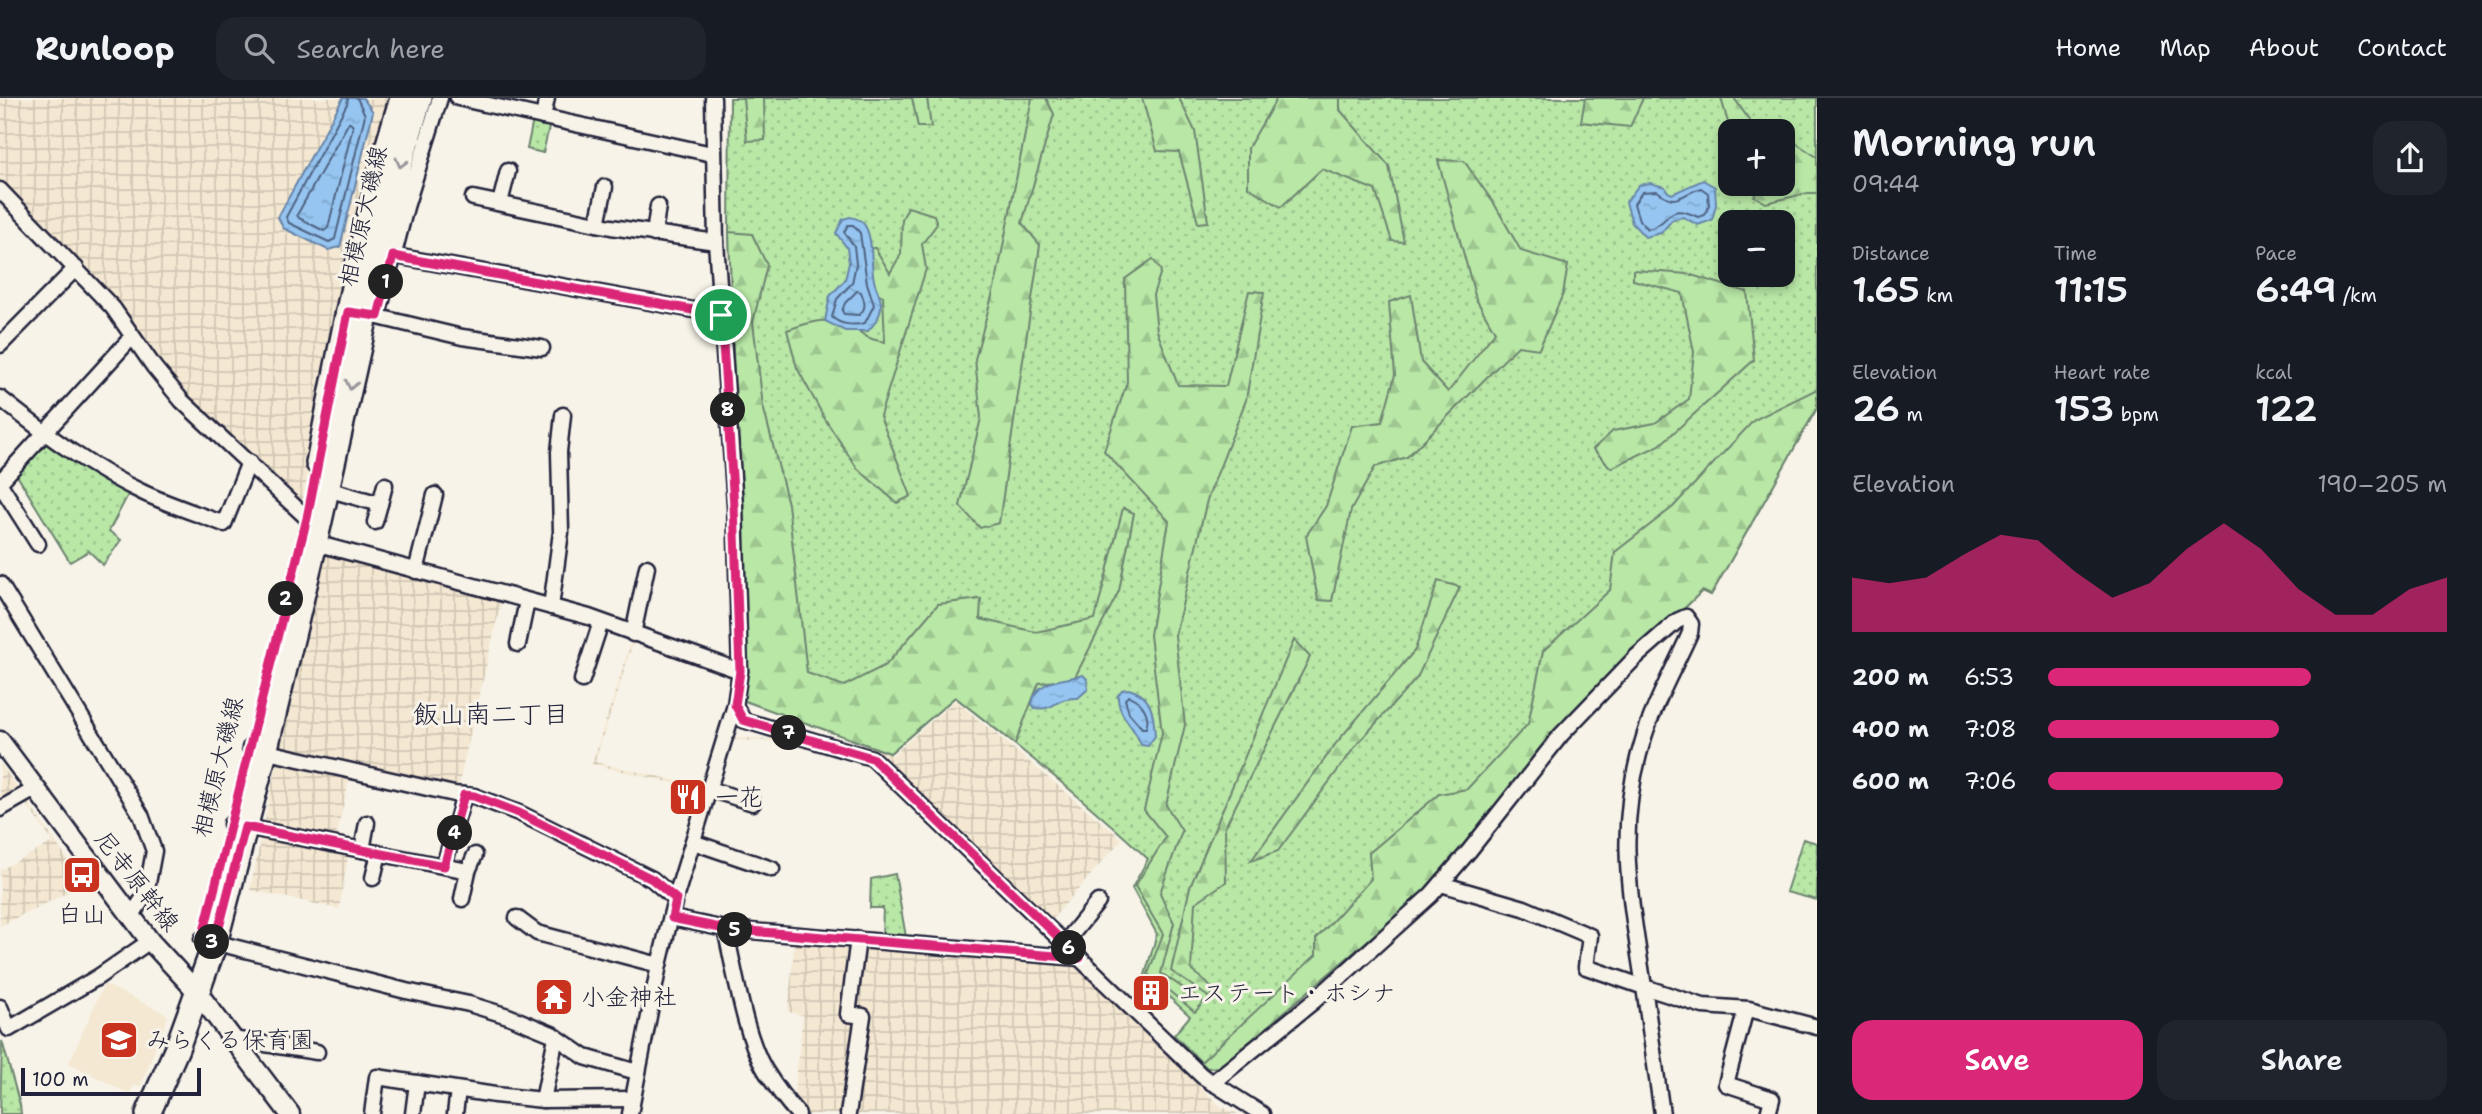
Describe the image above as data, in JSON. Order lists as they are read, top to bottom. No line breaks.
{"streets":{"main road":["相模原大磯線"],"street":["尼寺原幹線"]},"crossings":[["相模原大磯線","尼寺原幹線"]],"districts":["飯山南二丁目"],"places":{"restaurant":["一花"],"bus stop":["白山"],"building":["エステート・ホシナ"],"temple":["小金神社"],"school or university":["みらくる保育園"]},"scale_bar":"100 m","page":{"header":"Runloop","search":"Search here","nav":["Home","Map","About","Contact"],"heading":["Morning run","09:44"],"map_buttons":["+","−"],"stats":[["Distance","1.65 km"],["Time","11:15"],["Pace","6:49 /km"],["Elevation","26 m"],["Heart rate","153 bpm"],["kcal","122"]],"pins":["1","8","2","7","4","5","3","6"],"chart":["Elevation","190–205 m"],"list":[{"name":"200 m","note":"6:53"},{"name":"400 m","note":"7:08"},{"name":"600 m","note":"7:06"}],"buttons":["Save","Share"],"scale":"100 m"}}
